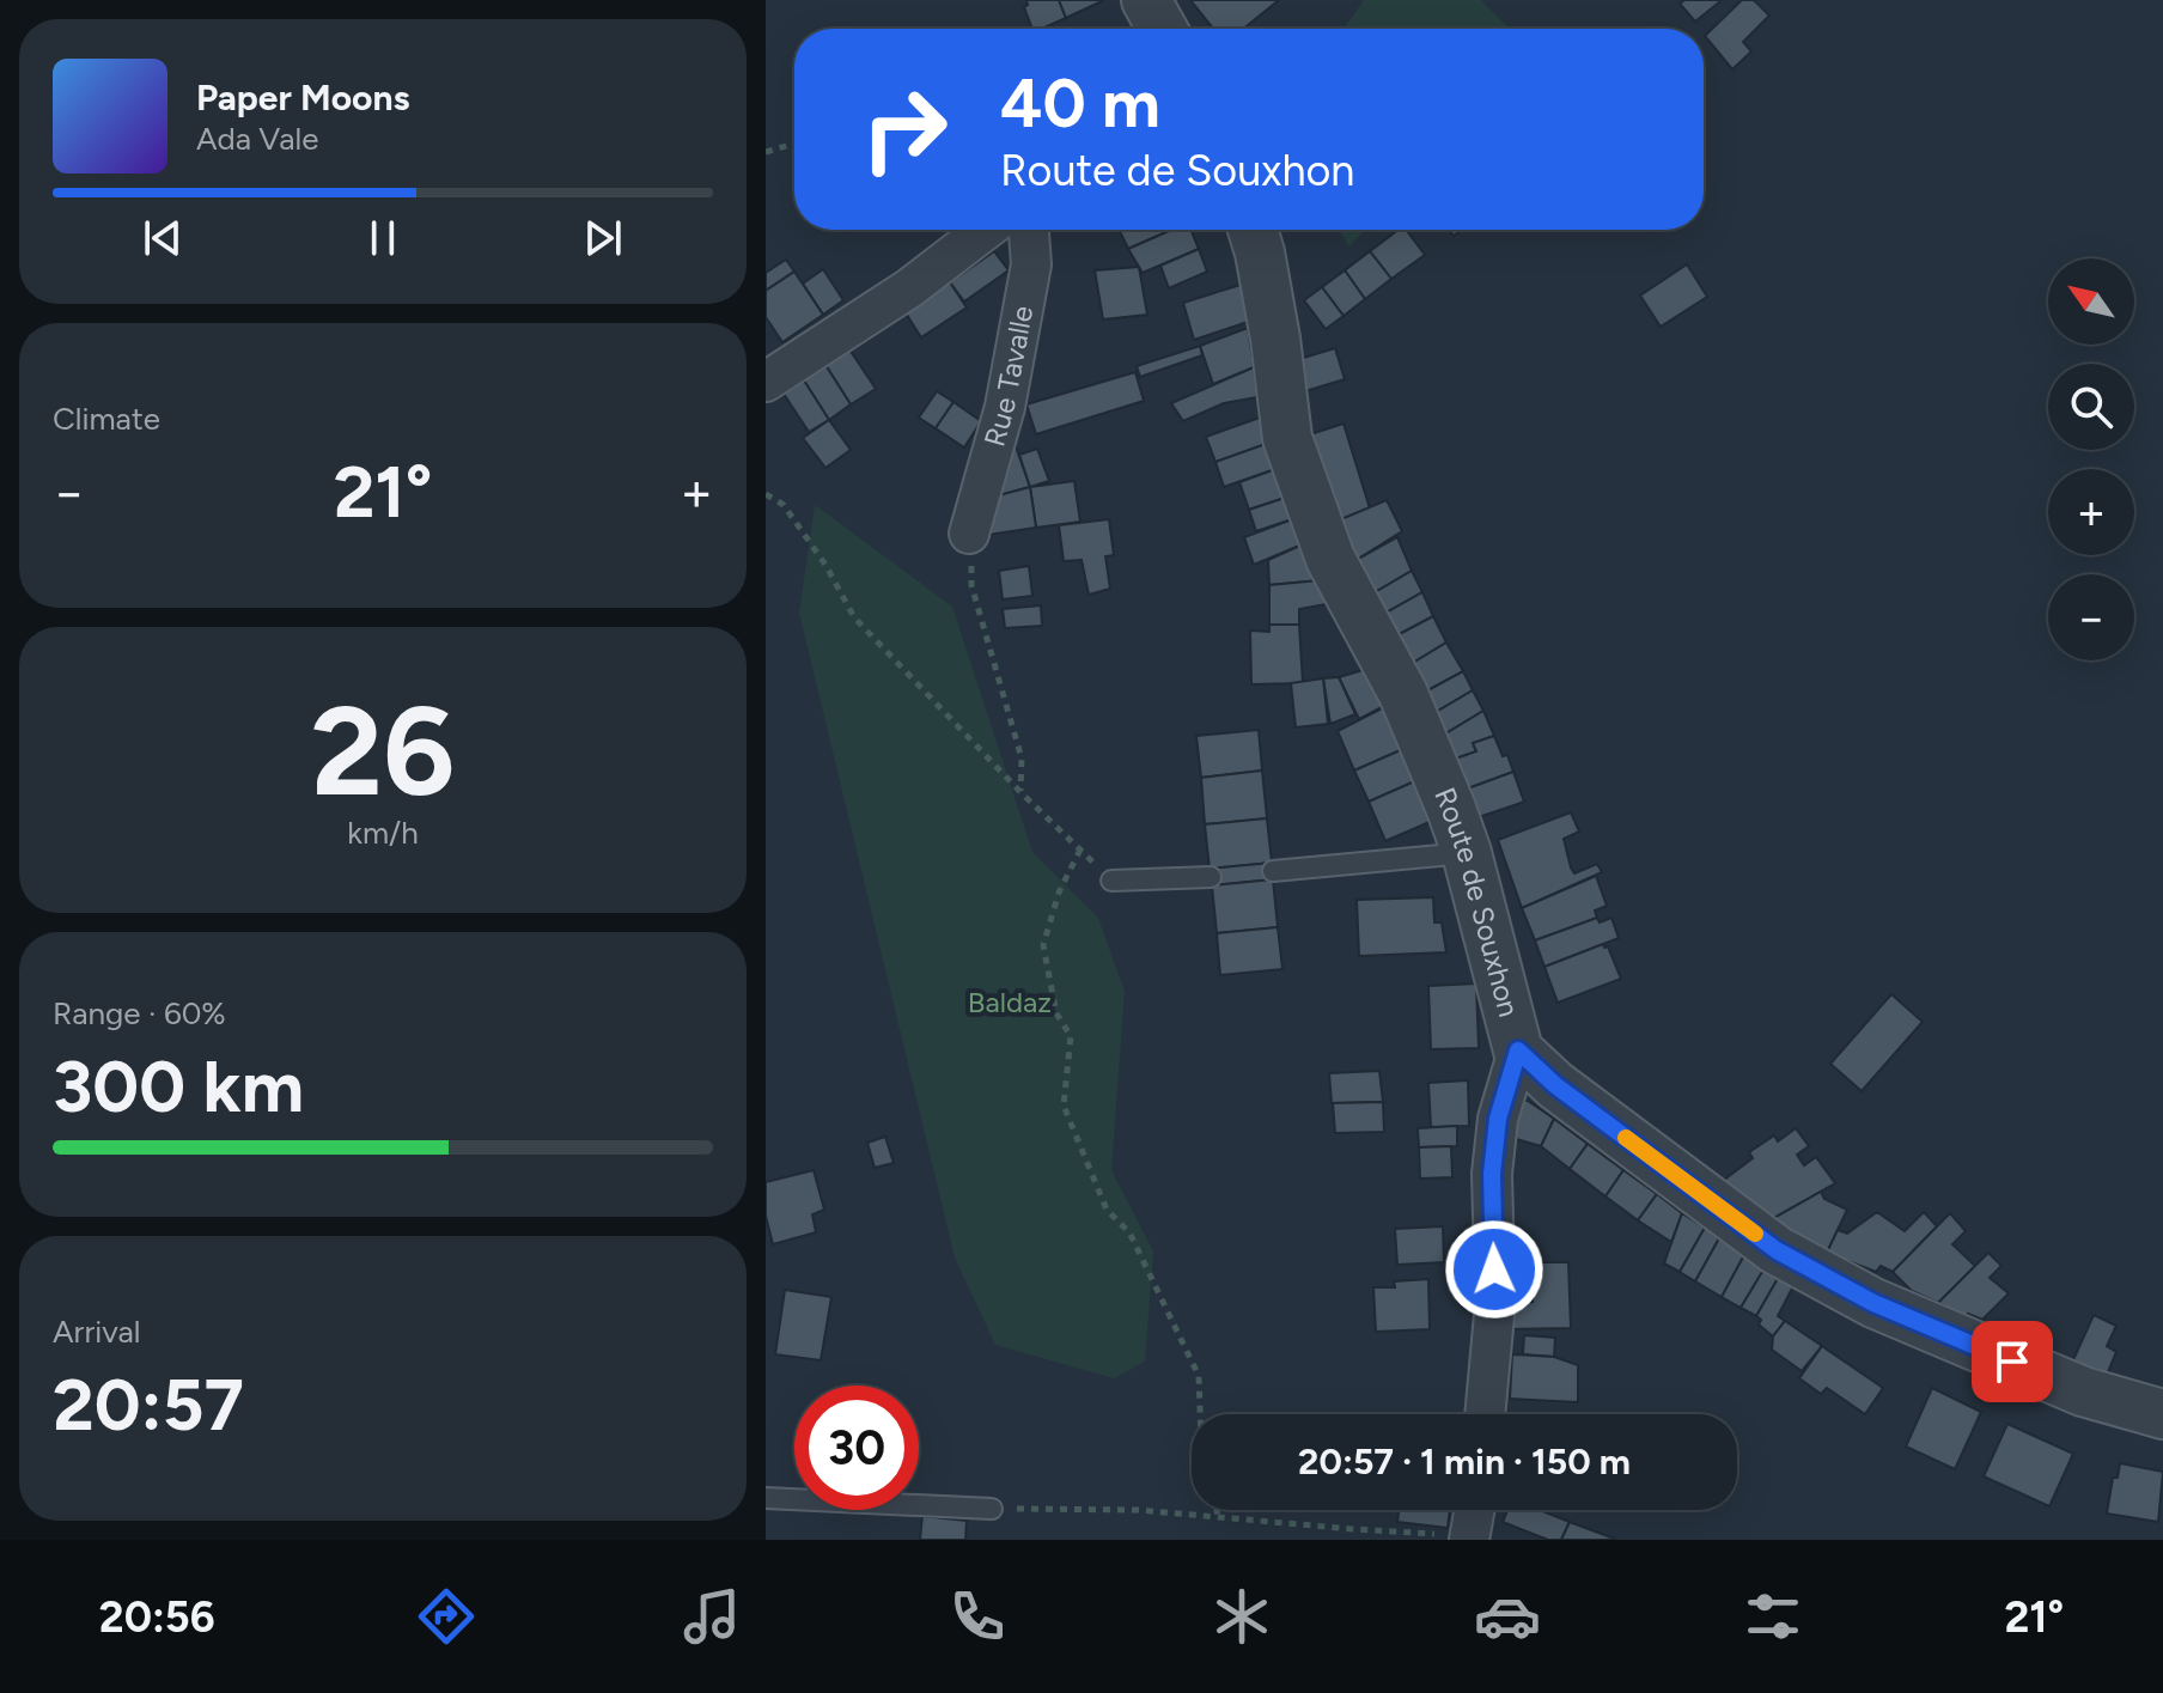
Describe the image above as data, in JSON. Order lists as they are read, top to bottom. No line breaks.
{"streets":{"street":["Rue Tavalle","Route de Souxhon"]},"parks":["Baldaz"],"north":"top left","page":{"turn":["40 m","Route de Souxhon"],"song":["Paper Moons","Ada Vale"],"map_buttons":["+","−"],"tile":["Climate",["26","km/h"],["Range · 60%","300 km"],["Arrival","20:57"]],"heat":["−","21°","+"],"limit":"30","trip":"20:57 · 1 min · 150 m","tabs":["20:56","21°"]}}
